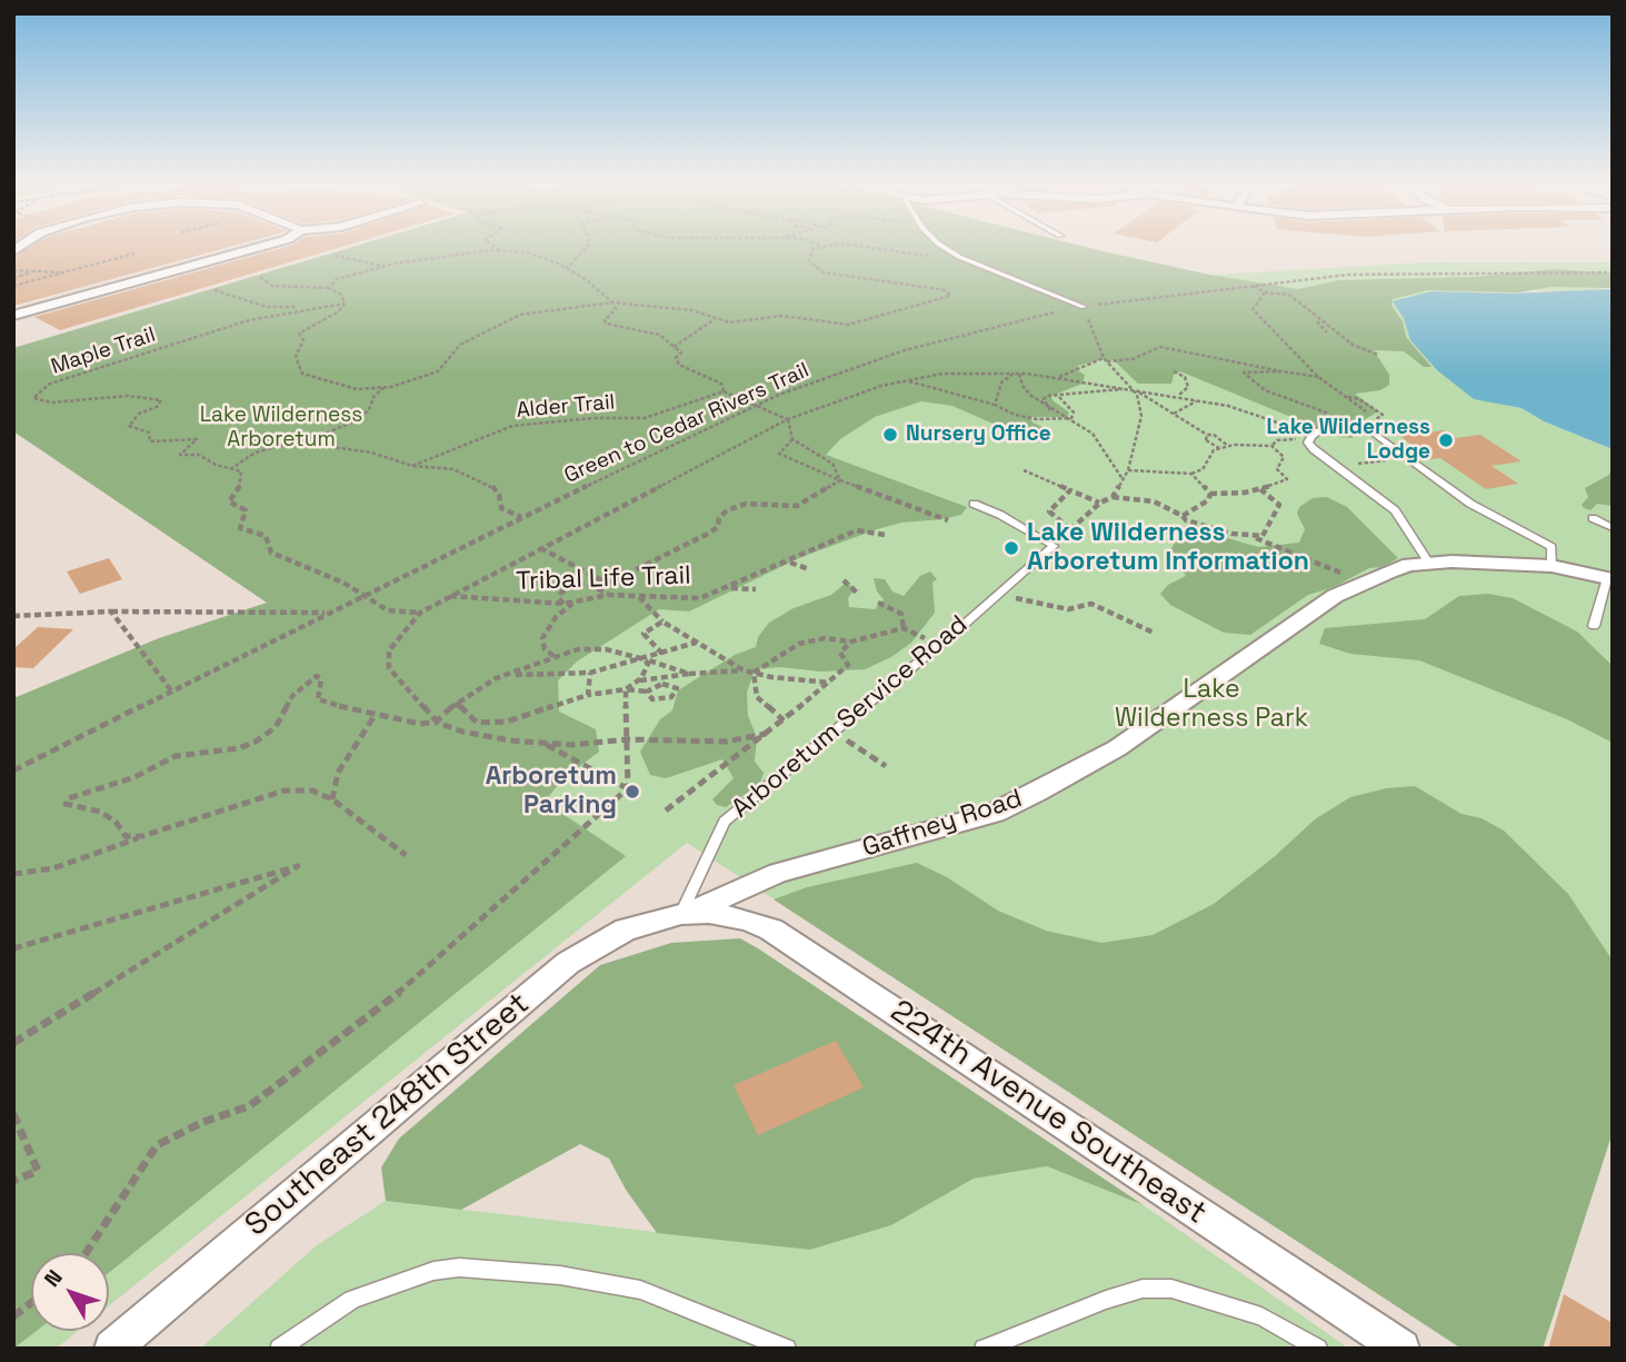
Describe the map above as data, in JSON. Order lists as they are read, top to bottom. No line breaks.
{"streets":{"street":["Gaffney Road","224th Avenue Southeast","Southeast 248th Street"],"lane":["Arboretum Service Road"],"path":["Maple Trail","Alder Trail","Green to Cedar Rivers Trail","Tribal Life Trail"]},"crossings":[["Arboretum Service Road","Gaffney Road"],["Arboretum Service Road","224th Avenue Southeast"],["Arboretum Service Road","Southeast 248th Street"],["Gaffney Road","224th Avenue Southeast"],["Gaffney Road","Southeast 248th Street"],["224th Avenue Southeast","Southeast 248th Street"]],"parks":["Lake Wilderness Arboretum","Lake Wilderness Park"],"places":["Nursery Office","Lake Wilderness Lodge","Lake Wilderness Arboretum Information","Arboretum Parking"],"north":"top left"}
